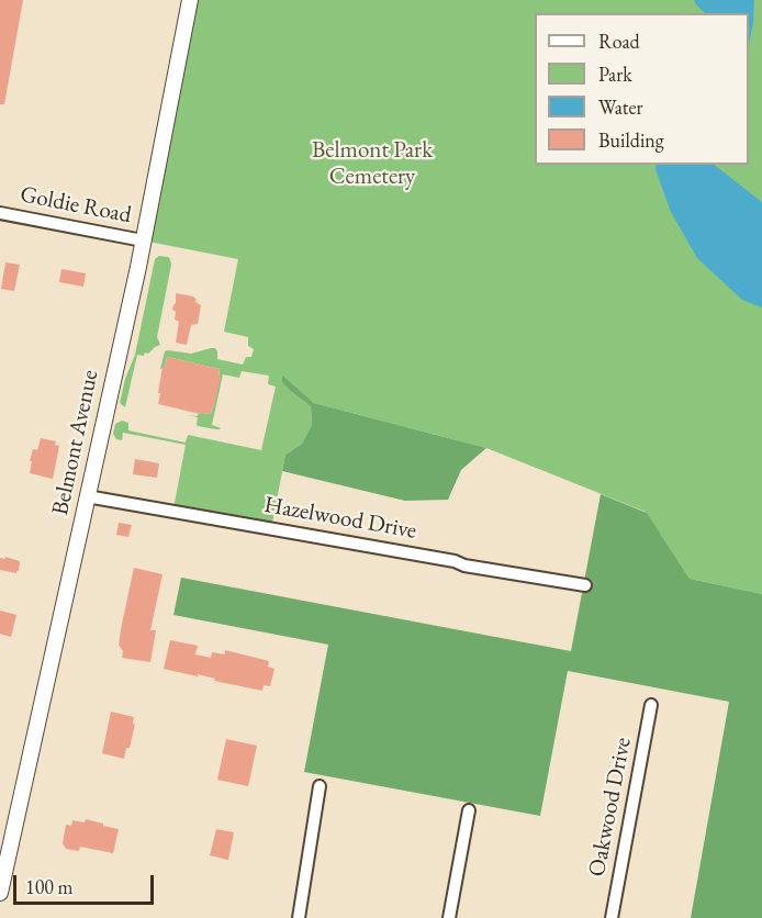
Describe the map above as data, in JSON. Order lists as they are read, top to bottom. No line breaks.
{"streets":{"main road":["Belmont Avenue"],"street":["Goldie Road","Hazelwood Drive","Oakwood Drive"]},"crossings":[["Goldie Road","Belmont Avenue"],["Belmont Avenue","Hazelwood Drive"]],"parks":["Belmont Park Cemetery"],"legend":["Road","Park","Water","Building"],"scale_bar":"100 m"}
